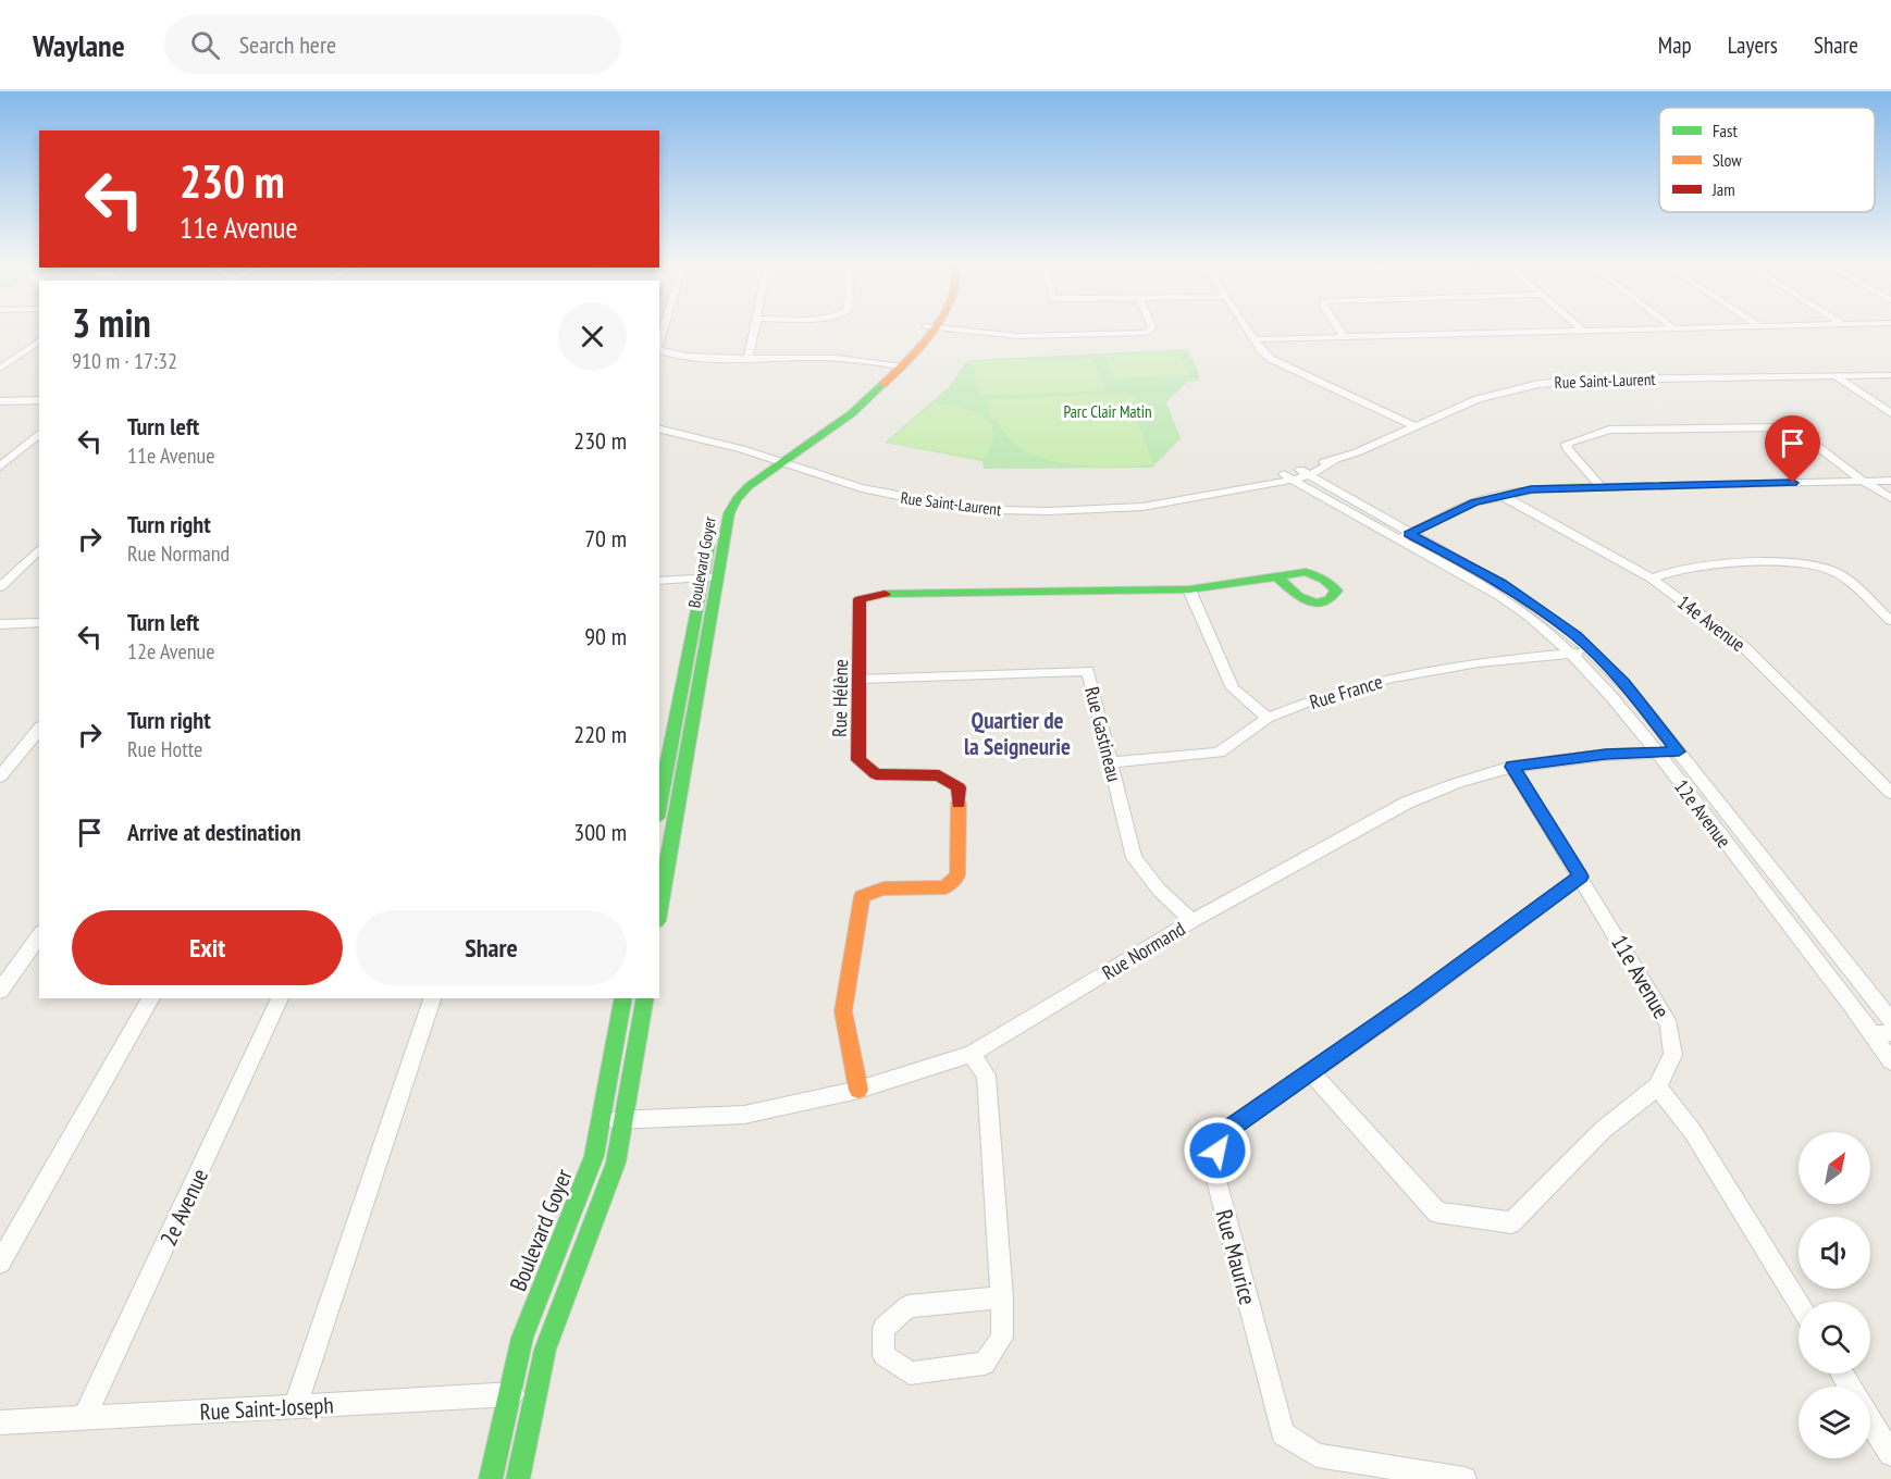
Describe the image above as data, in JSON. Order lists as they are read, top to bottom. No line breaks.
{"streets":{"street":["Rue Saint-Laurent","Boulevard Goyer","14e Avenue","Rue France","Rue Hélène","Rue Gastineau","12e Avenue","Rue Normand","11e Avenue","2e Avenue","Rue Maurice","Rue Saint-Joseph"]},"crossings":[["Rue Saint-Laurent","Boulevard Goyer"],["Rue Saint-Laurent","12e Avenue"],["Boulevard Goyer","Rue Normand"],["Boulevard Goyer","Rue Saint-Joseph"],["Rue France","Rue Gastineau"],["Rue France","12e Avenue"],["Rue Hélène","Rue Gastineau"],["Rue Hélène","Rue Normand"],["Rue Gastineau","Rue Normand"],["12e Avenue","Rue Normand"],["Rue Normand","11e Avenue"],["11e Avenue","Rue Maurice"],["2e Avenue","Rue Saint-Joseph"]],"districts":["Quartier de la Seigneurie"],"parks":["Parc Clair Matin"],"legend":["Fast","Slow","Jam"],"north":"top right","page":{"header":"Waylane","search":"Search here","nav":["Map","Layers","Share"],"turn":["230 m","11e Avenue"],"heading":["3 min","910 m · 17:32"],"list":[{"name":"Turn left","note":"11e Avenue","value":"230 m"},{"name":"Turn right","note":"Rue Normand","value":"70 m"},{"name":"Turn left","note":"12e Avenue","value":"90 m"},{"name":"Turn right","note":"Rue Hotte","value":"220 m"},{"name":"Arrive at destination","value":"300 m"}],"buttons":["Exit","Share"]}}
